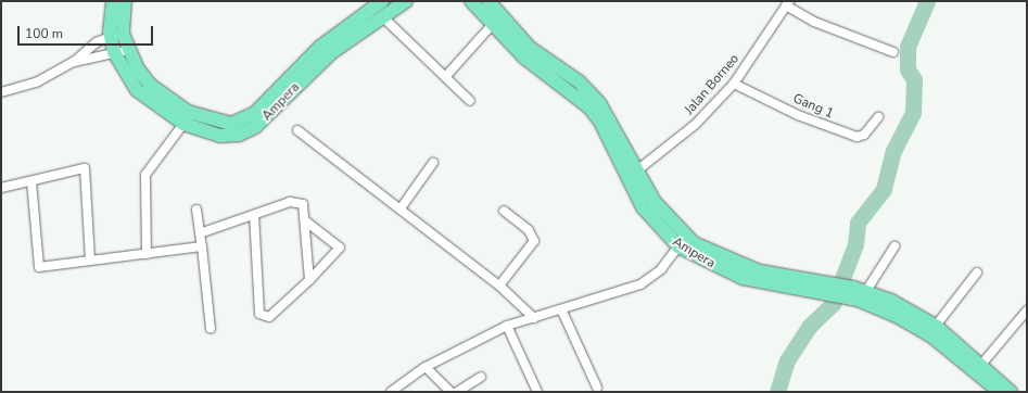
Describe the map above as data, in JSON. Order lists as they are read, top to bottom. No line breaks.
{"streets":{"main road":["Ampera"],"street":["Jalan Borneo","Gang 1"]},"crossings":[["Jalan Borneo","Ampera"],["Jalan Borneo","Gang 1"]],"scale_bar":"100 m"}
